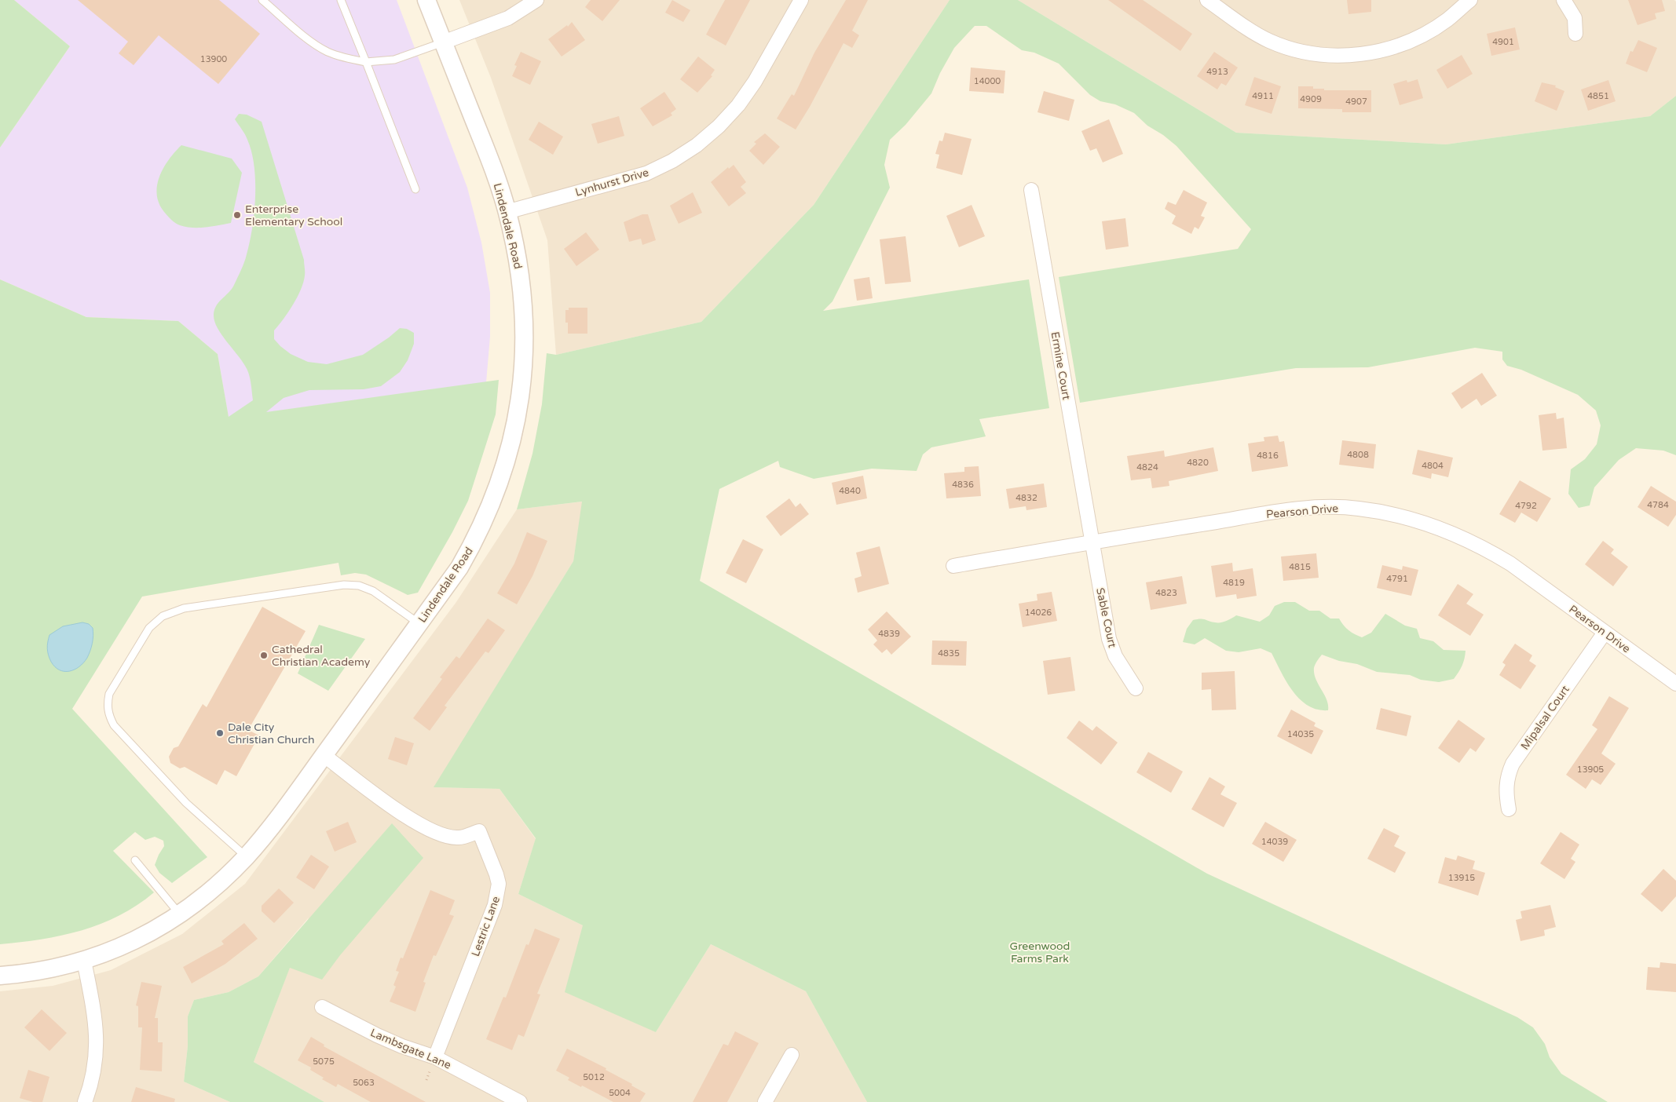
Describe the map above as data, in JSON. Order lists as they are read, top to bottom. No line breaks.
{"streets":{"street":["Lynhurst Drive","Lindendale Road","Ermine Court","Pearson Drive","Sable Court","Mipalsal Court","Lestric Lane","Lambsgate Lane"]},"crossings":[["Lynhurst Drive","Lindendale Road"],["Lindendale Road","Lestric Lane"],["Ermine Court","Pearson Drive"],["Ermine Court","Sable Court"],["Pearson Drive","Sable Court"],["Pearson Drive","Mipalsal Court"],["Lestric Lane","Lambsgate Lane"]],"parks":["Greenwood Farms Park"],"places":["Enterprise Elementary School","Cathedral Christian Academy","Dale City Christian Church"],"house_numbers":["4901","13900","4913","14000","4911","4851","4909","4907","4808","4816","4820","4804","4824","4836","4840","4832","4784","4792","4815","4791","4819","4823","14026","4839","4835","14035","13905","14039","13915","5075","5012","5063","5004"]}
